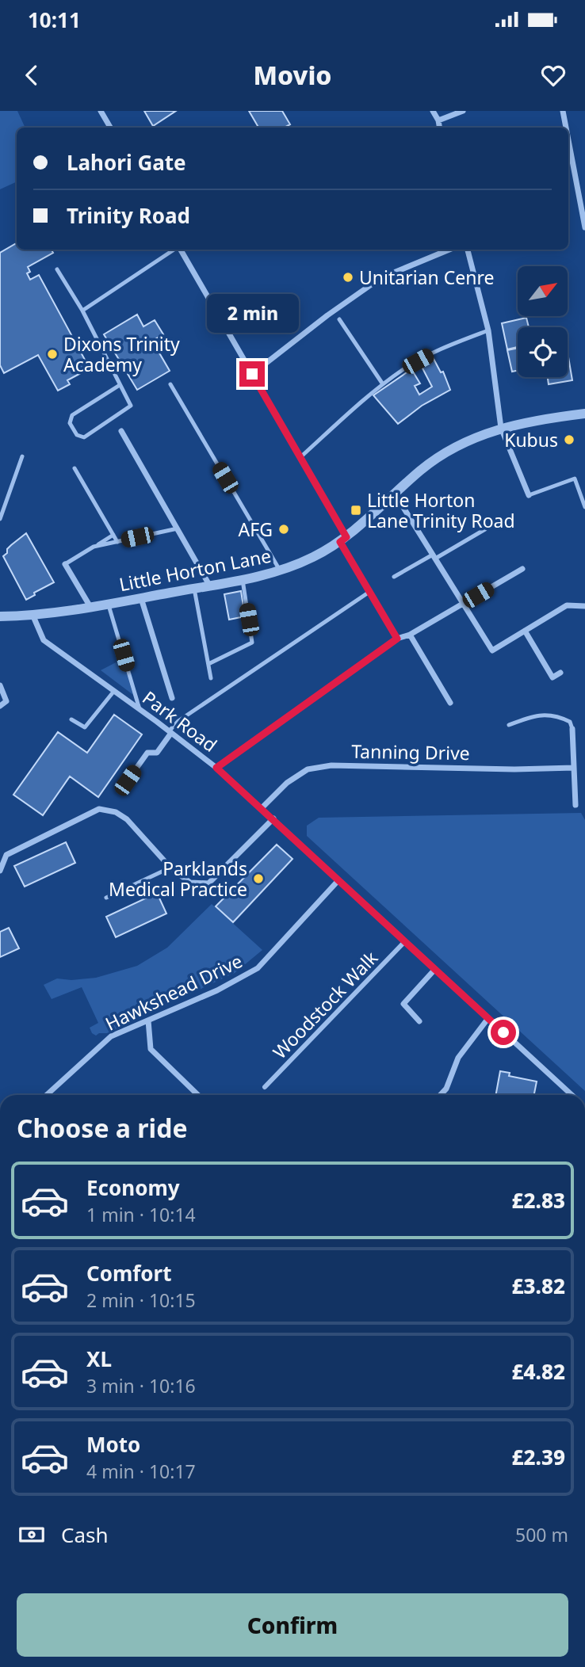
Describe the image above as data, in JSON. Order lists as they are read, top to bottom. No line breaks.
{"streets":{"street":["Little Horton Lane","Park Road","Tanning Drive","Hawkshead Drive","Woodstock Walk"]},"crossings":[["Little Horton Lane","Park Road"],["Park Road","Tanning Drive"],["Park Road","Hawkshead Drive"],["Park Road","Woodstock Walk"]],"places":{"other":["Unitarian Cenre","Dixons Trinity Academy","Kubus","AFG","Parklands Medical Practice"],"transit":["Little Horton Lane Trinity Road"]},"north":"top right","page":{"status":"10:11","header":"Movio","banner":["Lahori Gate","Trinity Road"],"bubble":"2 min","heading":"Choose a ride","list":[{"name":"Economy","note":"1 min · 10:14","value":"£2.83"},{"name":"Comfort","note":"2 min · 10:15","value":"£3.82"},{"name":"XL","note":"3 min · 10:16","value":"£4.82"},{"name":"Moto","note":"4 min · 10:17","value":"£2.39"}],"pay":["Cash","500 m"],"buttons":"Confirm"}}
